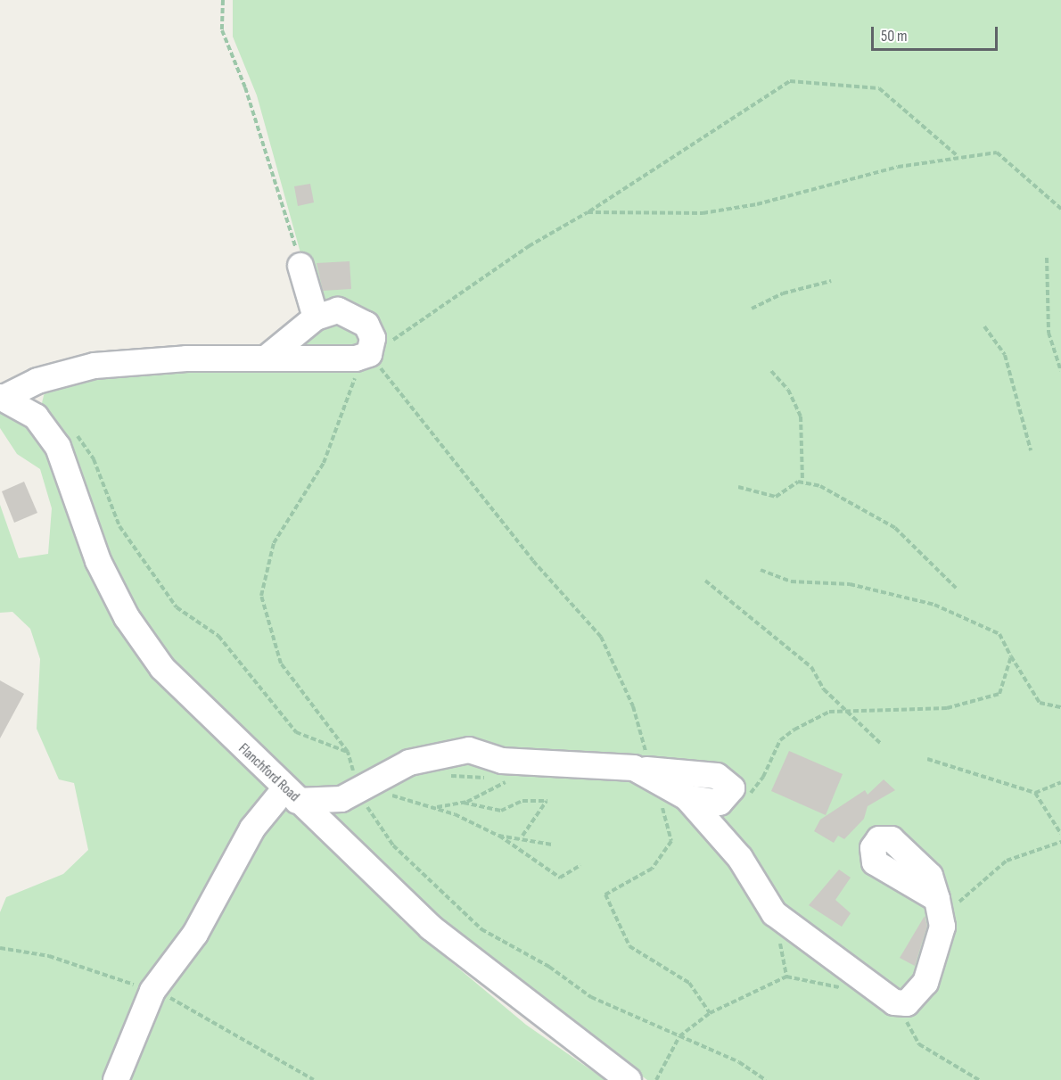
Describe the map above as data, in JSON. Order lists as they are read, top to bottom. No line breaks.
{"streets":{"street":["Flanchford Road"]},"scale_bar":"50 m"}
